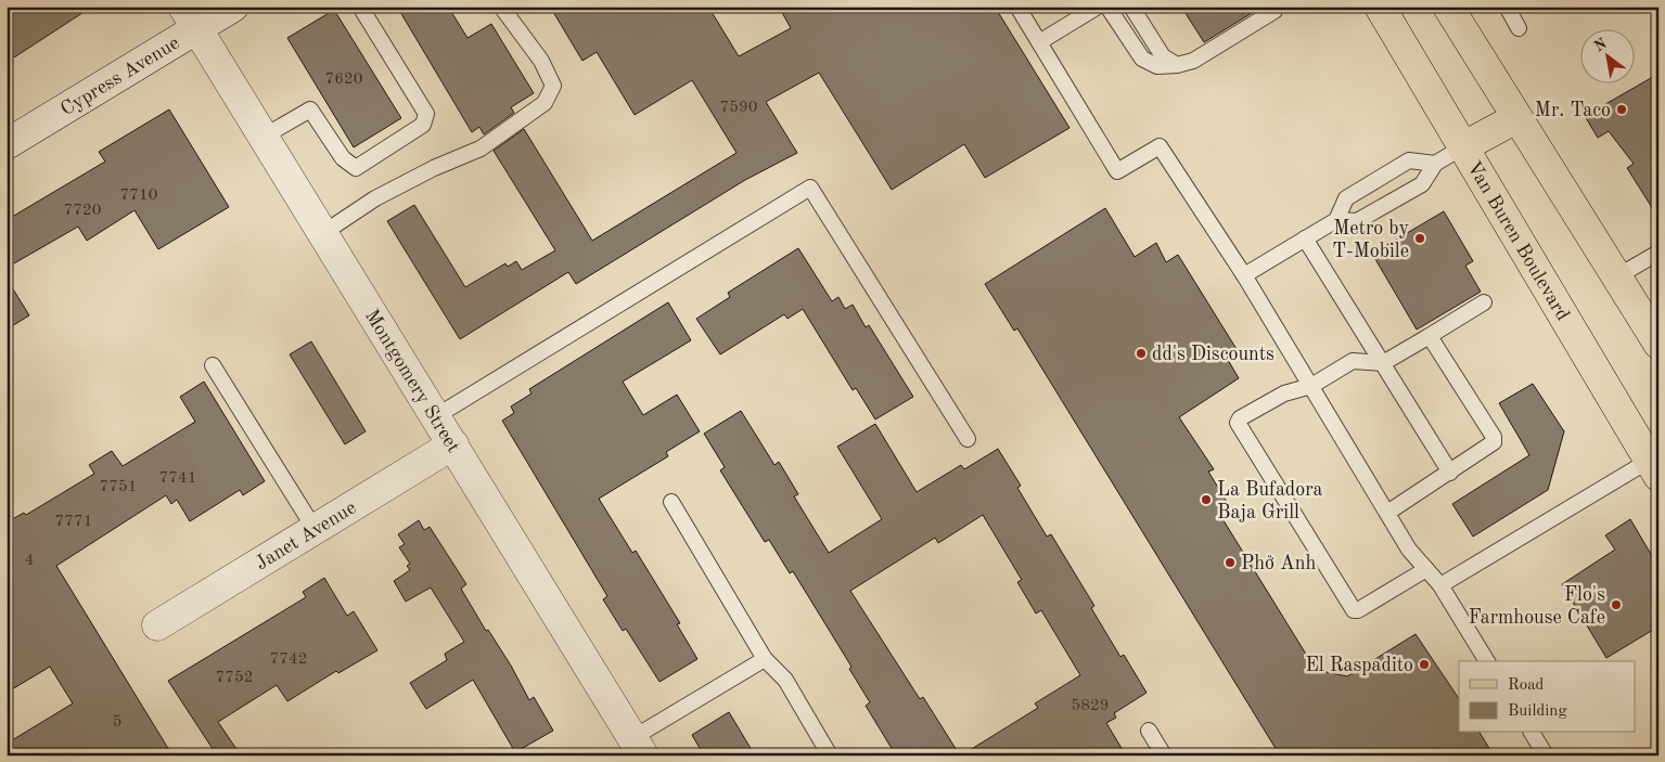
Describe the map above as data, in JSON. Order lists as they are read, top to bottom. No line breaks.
{"streets":{"main road":["Van Buren Boulevard"],"street":["Cypress Avenue","Montgomery Street","Janet Avenue"]},"crossings":[["Cypress Avenue","Montgomery Street"],["Montgomery Street","Janet Avenue"]],"places":["Mr. Taco","Metro by T-Mobile","dd's Discounts","La Bufadora Baja Grill","Phở Anh","Flo's Farmhouse Cafe","El Raspadito"],"house_numbers":["7620","7590","7710","7720","7741","7751","7771","4","7742","7752","5829","5"],"legend":["Road","Building"],"north":"top left"}
